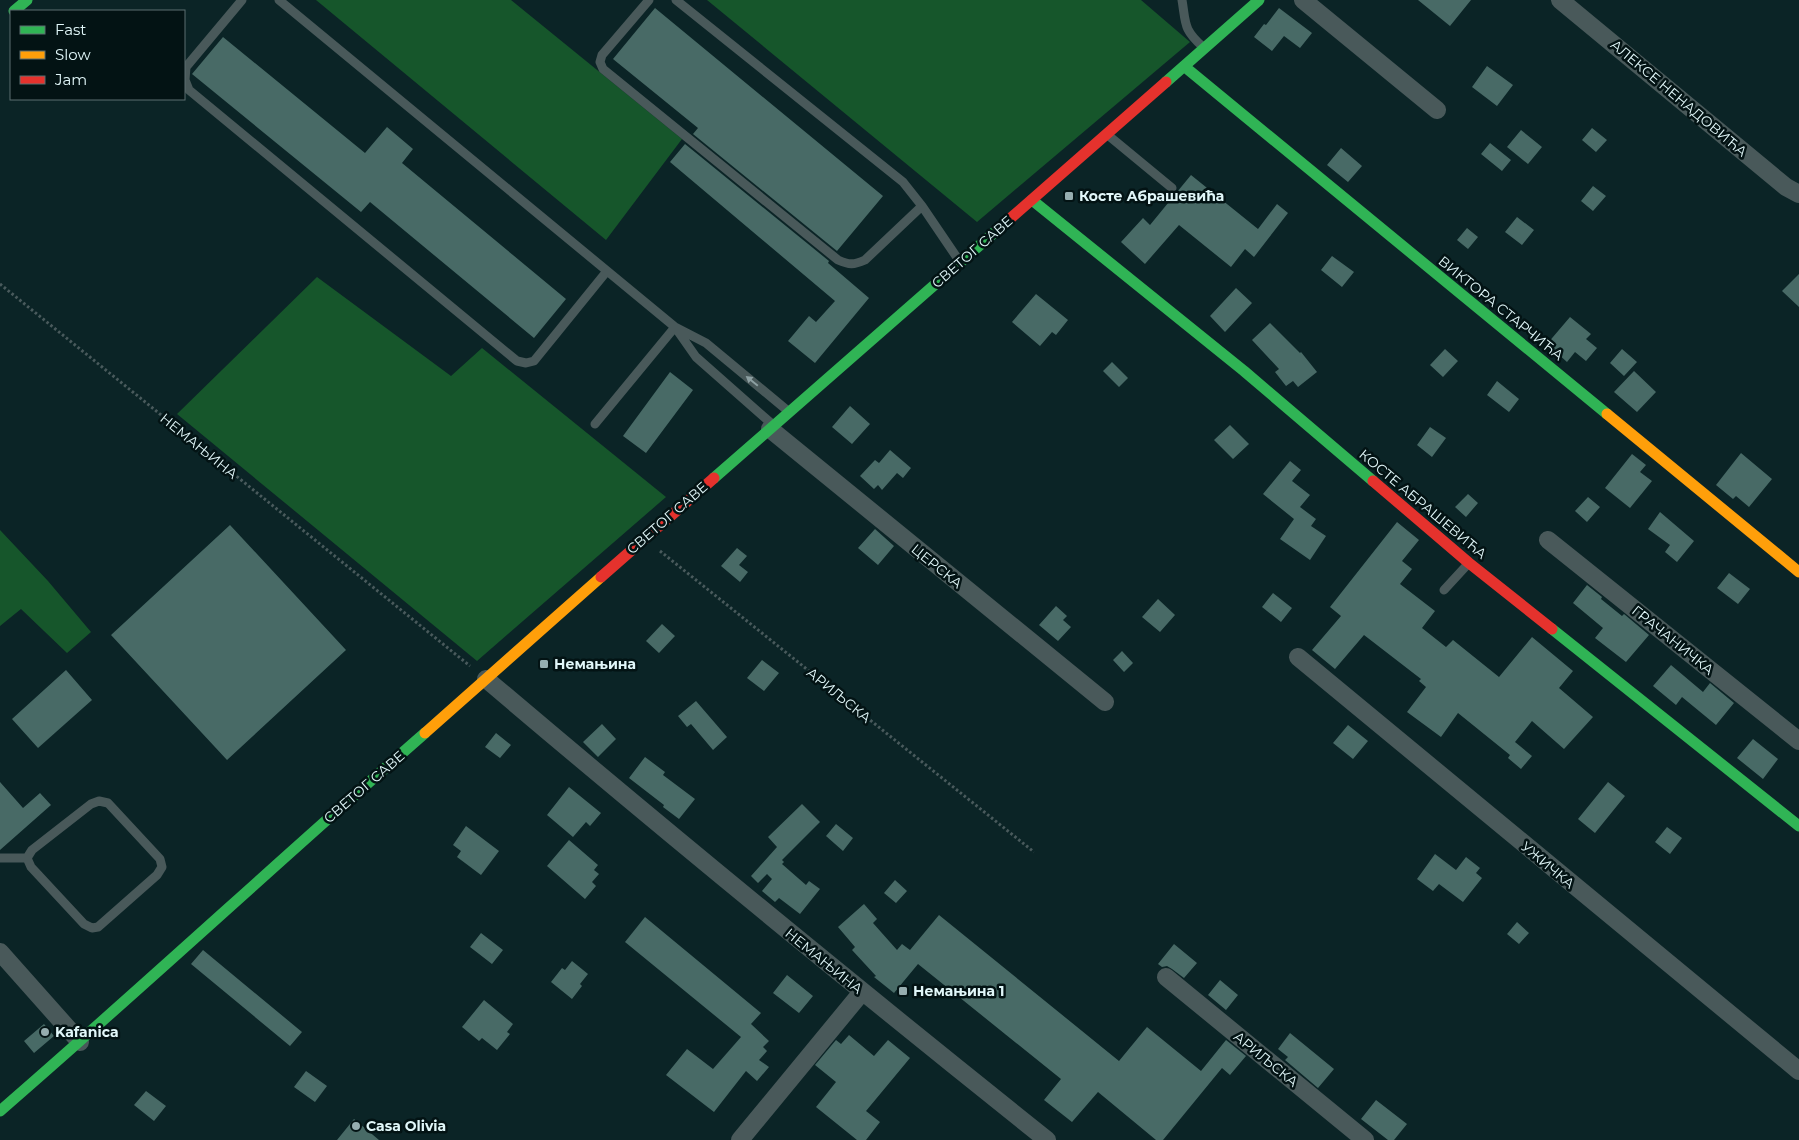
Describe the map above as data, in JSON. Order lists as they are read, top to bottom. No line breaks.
{"streets":{"main road":["СВЕТОГ САВЕ","ВИКТОРА СТАРЧИЋА","КОСТЕ АБРАШЕВИЋА"],"street":["АЛЕКСЕ НЕНАДОВИЋА","НЕМАЊИНА","ЦЕРСКА","ГРАЧАНИЧКА","АРИЉСКА","УЖИЧКА"]},"crossings":[["СВЕТОГ САВЕ","ВИКТОРА СТАРЧИЋА"],["СВЕТОГ САВЕ","НЕМАЊИНА"],["СВЕТОГ САВЕ","КОСТЕ АБРАШЕВИЋА"],["СВЕТОГ САВЕ","ЦЕРСКА"],["СВЕТОГ САВЕ","АРИЉСКА"]],"places":{"transit":["Косте Абрашевића","Немањина","Немањина 1"],"other":["Kafanica","Casa Olivia"]},"legend":["Fast","Slow","Jam"]}
